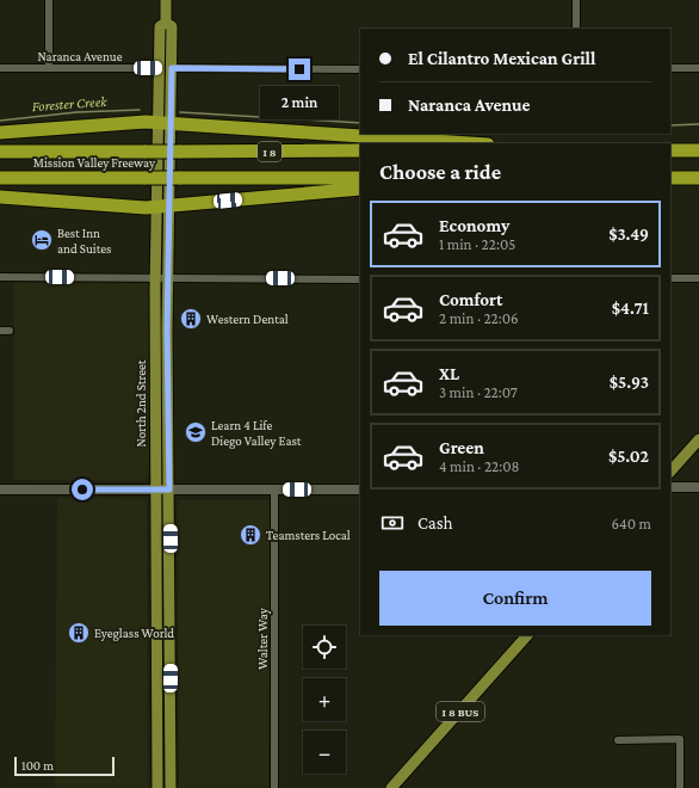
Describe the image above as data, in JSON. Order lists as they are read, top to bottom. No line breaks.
{"streets":{"highway":["I 8","Mission Valley Freeway"],"main road":["North 2nd Street","I 8 BUS"],"street":["Naranca Avenue","Walter Way"]},"crossings":[["Naranca Avenue","North 2nd Street"]],"water":["Forester Creek"],"places":{"hotel":["Best Inn and Suites"],"building":["Western Dental","Teamsters Local","Eyeglass World"],"school or university":["Learn 4 Life Diego Valley East"]},"scale_bar":"100 m","page":{"banner":["El Cilantro Mexican Grill","Naranca Avenue"],"bubble":"2 min","heading":"Choose a ride","list":[{"name":"Economy","note":"1 min · 22:05","value":"$3.49"},{"name":"Comfort","note":"2 min · 22:06","value":"$4.71"},{"name":"XL","note":"3 min · 22:07","value":"$5.93"},{"name":"Green","note":"4 min · 22:08","value":"$5.02"}],"pay":["Cash","640 m"],"buttons":"Confirm","map_buttons":["+","−"],"scale":"100 m"}}
